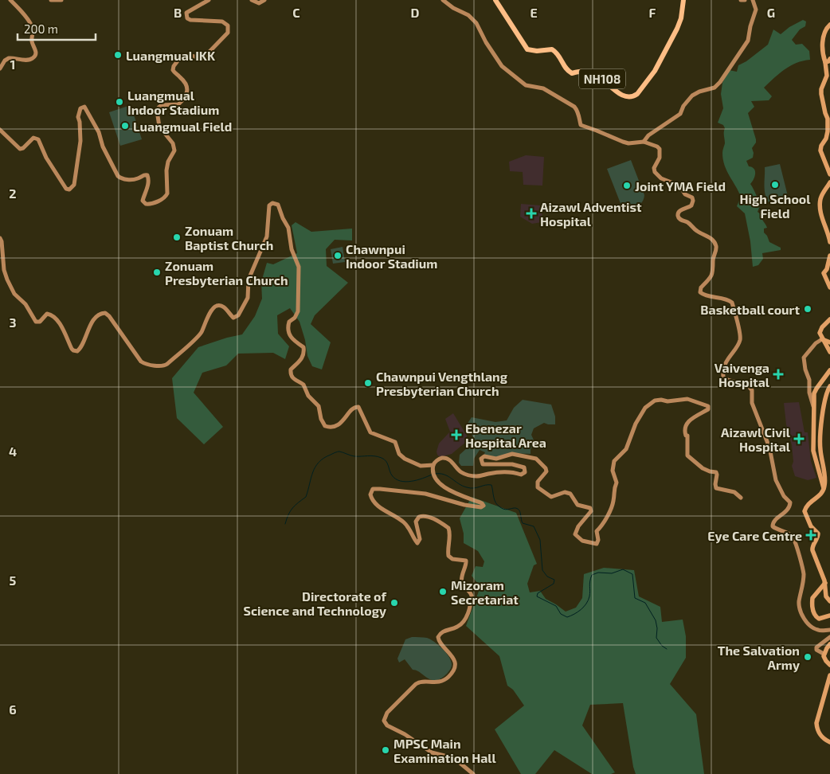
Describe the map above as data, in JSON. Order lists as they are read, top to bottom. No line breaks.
{"streets":{"highway":["NH108"]},"places":{"other":["Luangmual IKK","Luangmual Indoor Stadium","Luangmual Field","High School Field","Joint YMA Field","Zonuam Baptist Church","Chawnpui Indoor Stadium","Zonuam Presbyterian Church","Basketball court","Chawnpui Vengthlang Presbyterian Church","Mizoram Secretariat","Directorate of Science and Technology","The Salvation Army","MPSC Main Examination Hall"],"health":["Aizawl Adventist Hospital","Vaivenga Hospital","Ebenezar Hospital Area","Aizawl Civil Hospital","Eye Care Centre"]},"scale_bar":"200 m","grid":{"columns":["B","C","D","E","F","G"],"rows":["1","2","3","4","5","6"]}}
